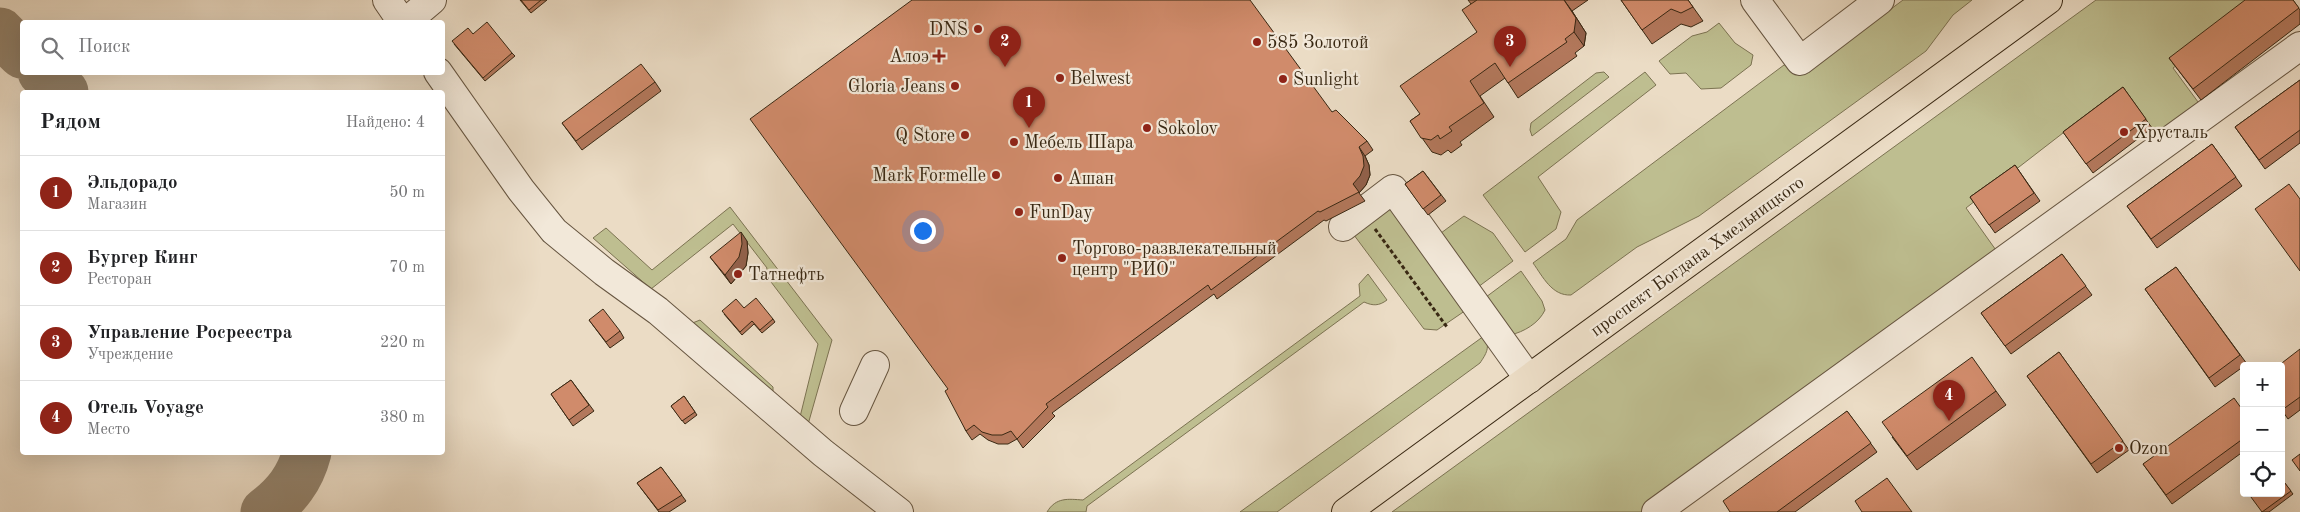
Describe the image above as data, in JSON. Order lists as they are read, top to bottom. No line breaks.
{"streets":{"main road":["проспект Богдана Хмельницкого"]},"places":{"other":["DNS","585 Золотой","Belwest","Sunlight","Gloria Jeans","Sokolov","Хрусталь","Q Store","Мебель Шара","Mark Formelle","Ашан","FunDay","Торгово-развлекательный центр \"РИО\"","Татнефть","Ozon"],"health":["Алоэ"]},"page":{"search":"Поиск","pins":["2","3","1","4"],"heading":["Рядом","Найдено: 4"],"list":[{"mark":"1","name":"Эльдорадо","note":"Магазин","value":"50 m"},{"mark":"2","name":"Бургер Кинг","note":"Ресторан","value":"70 m"},{"mark":"3","name":"Управление Росреестра","note":"Учреждение","value":"220 m"},{"mark":"4","name":"Отель Voyage","note":"Место","value":"380 m"}],"map_buttons":["+","−"]}}
